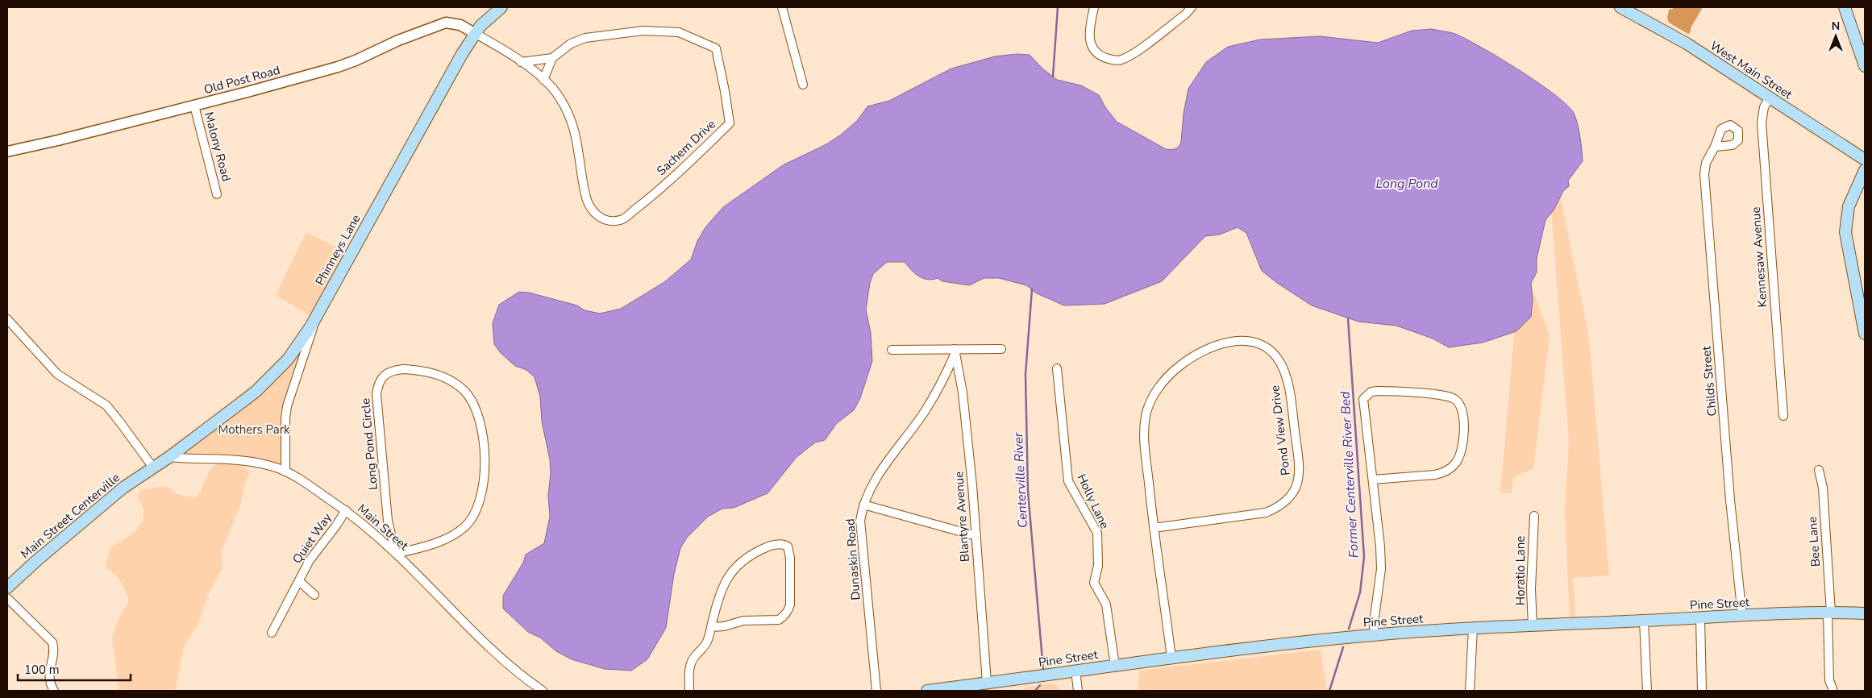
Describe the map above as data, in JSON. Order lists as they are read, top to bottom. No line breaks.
{"streets":{"main road":["West Main Street","Phinneys Lane","Main Street Centerville","Pine Street"],"street":["Old Post Road","Malony Road","Sachem Drive","Kennesaw Avenue","Childs Street","Pond View Drive","Long Pond Circle","Holly Lane","Blantyre Avenue","Main Street","Quiet Way","Bee Lane","Dunaskin Road","Horatio Lane"]},"crossings":[["West Main Street","Kennesaw Avenue"],["Old Post Road","Malony Road"],["Old Post Road","Sachem Drive"],["Old Post Road","Phinneys Lane"],["Sachem Drive","Phinneys Lane"],["Phinneys Lane","Main Street Centerville"],["Phinneys Lane","Main Street"],["Childs Street","Pine Street"],["Pond View Drive","Pine Street"],["Long Pond Circle","Main Street"],["Holly Lane","Pine Street"],["Blantyre Avenue","Dunaskin Road"],["Blantyre Avenue","Pine Street"],["Main Street","Quiet Way"],["Bee Lane","Pine Street"],["Horatio Lane","Pine Street"]],"water":["Long Pond","Former Centerville River Bed","Centerville River"],"parks":["Mothers Park"],"scale_bar":"100 m","north":"top"}
